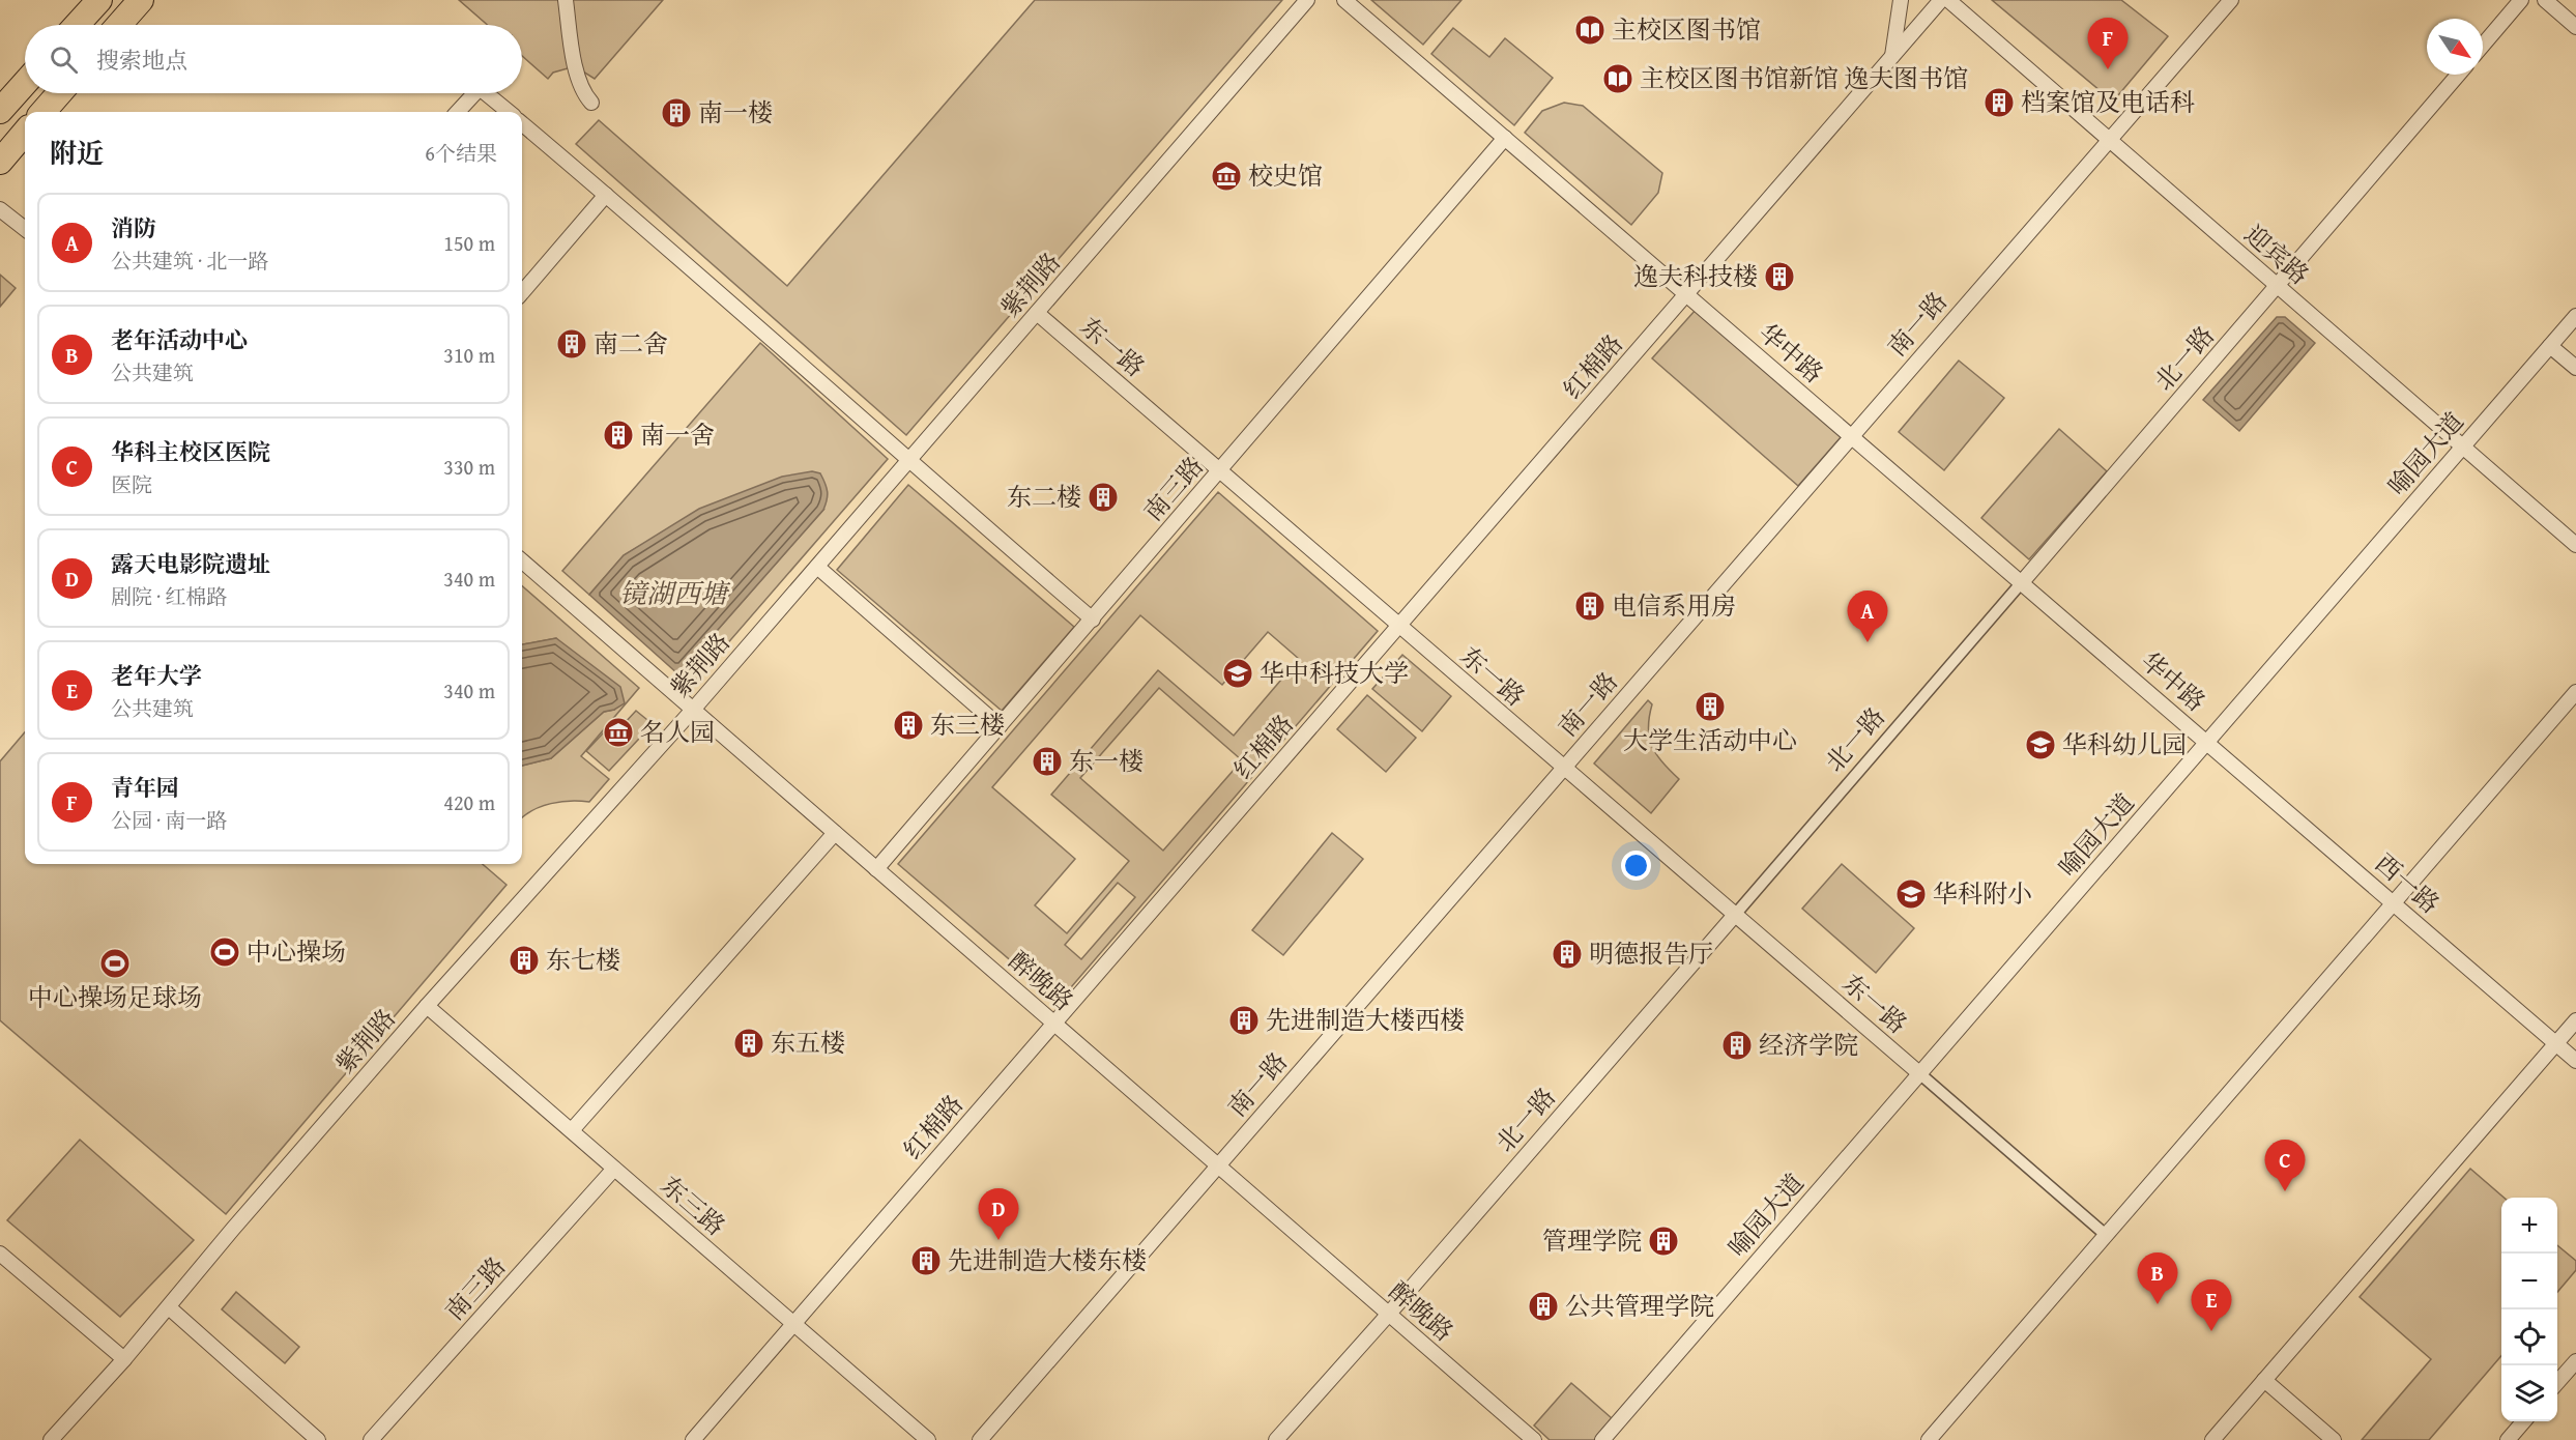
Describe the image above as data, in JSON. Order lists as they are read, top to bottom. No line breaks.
{"streets":{"street":["迎宾路","紫荆路","南一路","东一路","华中路","北一路","红棉路","喻园大道","南三路","西一路","醉晚路","东三路"]},"crossings":[["迎宾路","南一路"],["迎宾路","北一路"],["迎宾路","喻园大道"],["紫荆路","东一路"],["紫荆路","醉晚路"],["紫荆路","东三路"],["南一路","东一路"],["南一路","华中路"],["南一路","醉晚路"],["东一路","北一路"],["东一路","红棉路"],["东一路","喻园大道"],["东一路","南三路"],["华中路","北一路"],["华中路","红棉路"],["华中路","喻园大道"],["华中路","南三路"],["华中路","西一路"],["北一路","醉晚路"],["红棉路","醉晚路"],["红棉路","东三路"],["喻园大道","西一路"],["南三路","醉晚路"],["南三路","东三路"]],"water":["镜湖西塘"],"places":{"library":["主校区图书馆","主校区图书馆新馆 逸夫图书馆"],"building":["档案馆及电话科","南一楼","逸夫科技楼","南二舍","南一舍","东二楼","电信系用房","大学生活动中心","东三楼","东一楼","明德报告厅","东七楼","先进制造大楼西楼","东五楼","经济学院","管理学院","先进制造大楼东楼","公共管理学院"],"museum":["校史馆","名人园"],"school or university":["华中科技大学","华科幼儿园","华科附小"],"sports":["中心操场","中心操场足球场"]},"north":"bottom right","page":{"pins":["F","A","C","D","B","E"],"search":"搜索地点","heading":["附近","6个结果"],"list":[{"mark":"A","name":"消防","note":"公共建筑 · 北一路","value":"150 m"},{"mark":"B","name":"老年活动中心","note":"公共建筑","value":"310 m"},{"mark":"C","name":"华科主校区医院","note":"医院","value":"330 m"},{"mark":"D","name":"露天电影院遗址","note":"剧院 · 红棉路","value":"340 m"},{"mark":"E","name":"老年大学","note":"公共建筑","value":"340 m"},{"mark":"F","name":"青年园","note":"公园 · 南一路","value":"420 m"}],"map_buttons":["+","−"]}}
